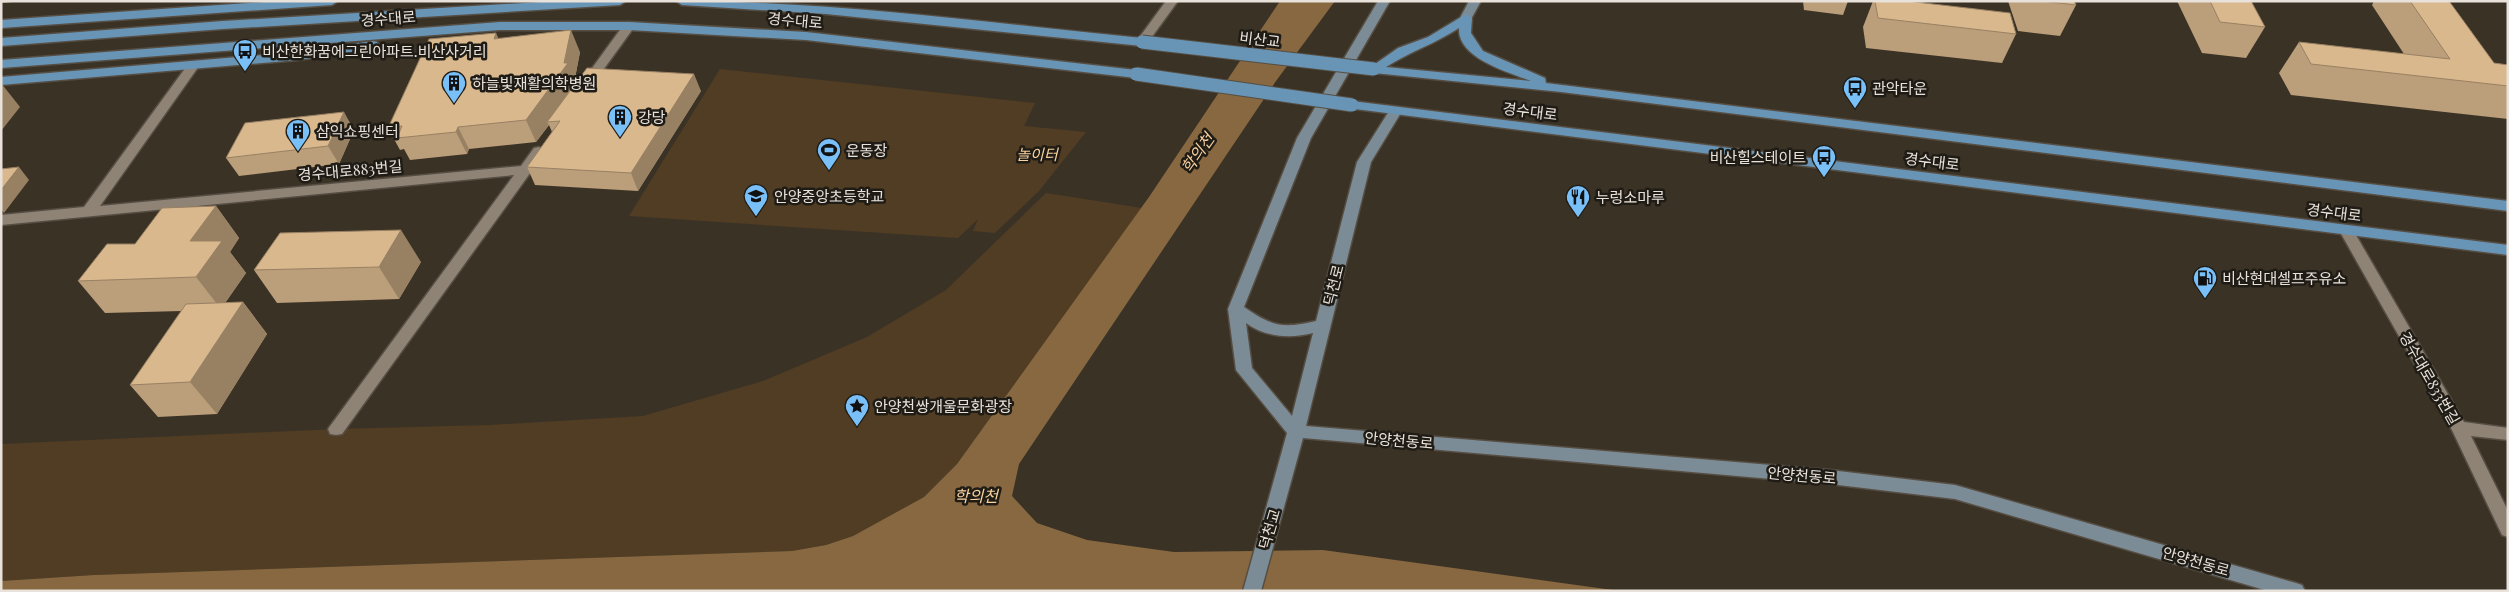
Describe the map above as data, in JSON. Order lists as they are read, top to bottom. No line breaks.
{"streets":{"main road":["경수대로","비산교"],"street":["경수대로883번길","덕천로","경수대로833번길","안양천동로","덕천교"]},"crossings":[["경수대로","비산교"],["경수대로","덕천로"],["경수대로","경수대로833번길"],["덕천로","안양천동로"],["덕천로","덕천교"]],"water":["학의천"],"parks":["놀이터"],"places":{"bus stop":["비산한화꿈에그린아파트.비산사거리","관악타운","비산힐스테이트"],"building":["하늘빛재활의학병원","강당","삼익쇼핑센터"],"sports":["운동장"],"school or university":["안양중앙초등학교"],"restaurant":["누렁소마루"],"fuel station":["비산현대셀프주유소"],"place":["안양천쌍개울문화광장"]}}
